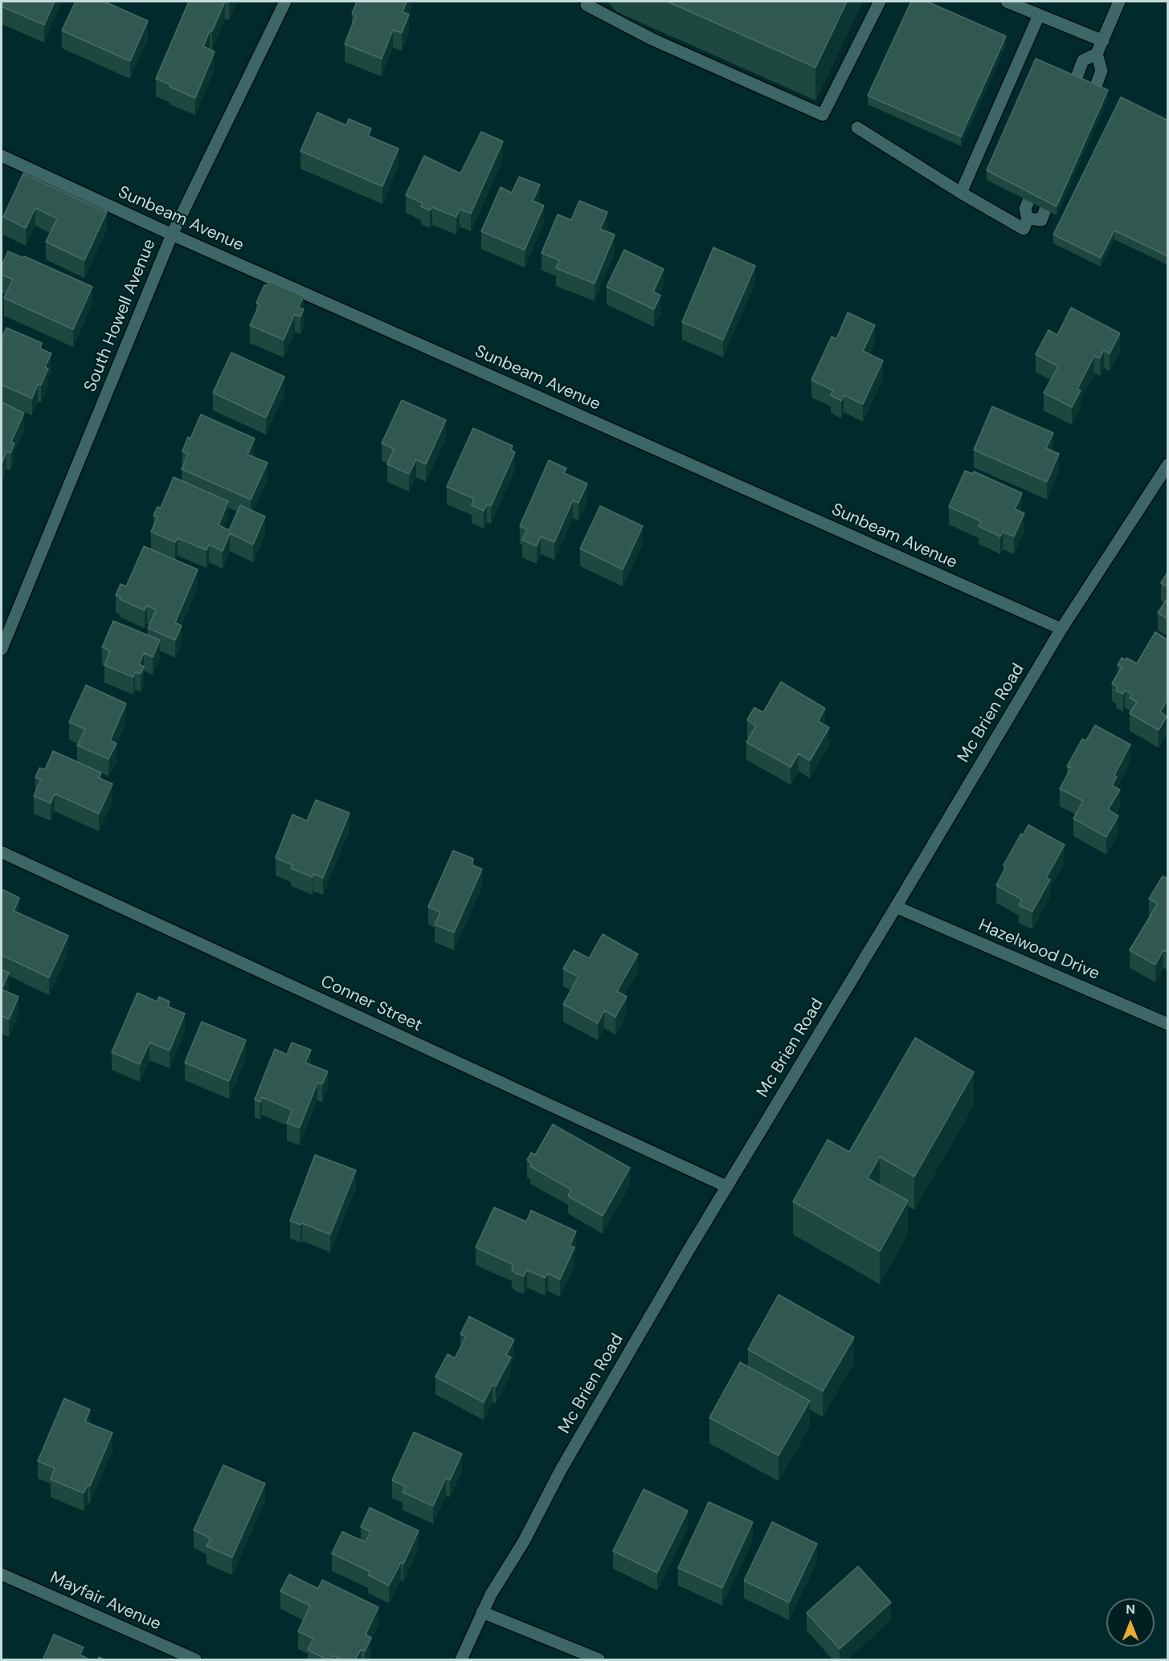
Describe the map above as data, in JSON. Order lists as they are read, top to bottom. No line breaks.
{"streets":{"street":["Sunbeam Avenue","South Howell Avenue","Mc Brien Road","Hazelwood Drive","Conner Street","Mayfair Avenue"]},"crossings":[["Sunbeam Avenue","South Howell Avenue"],["Sunbeam Avenue","Mc Brien Road"],["Mc Brien Road","Hazelwood Drive"],["Mc Brien Road","Conner Street"]],"north":"top"}
